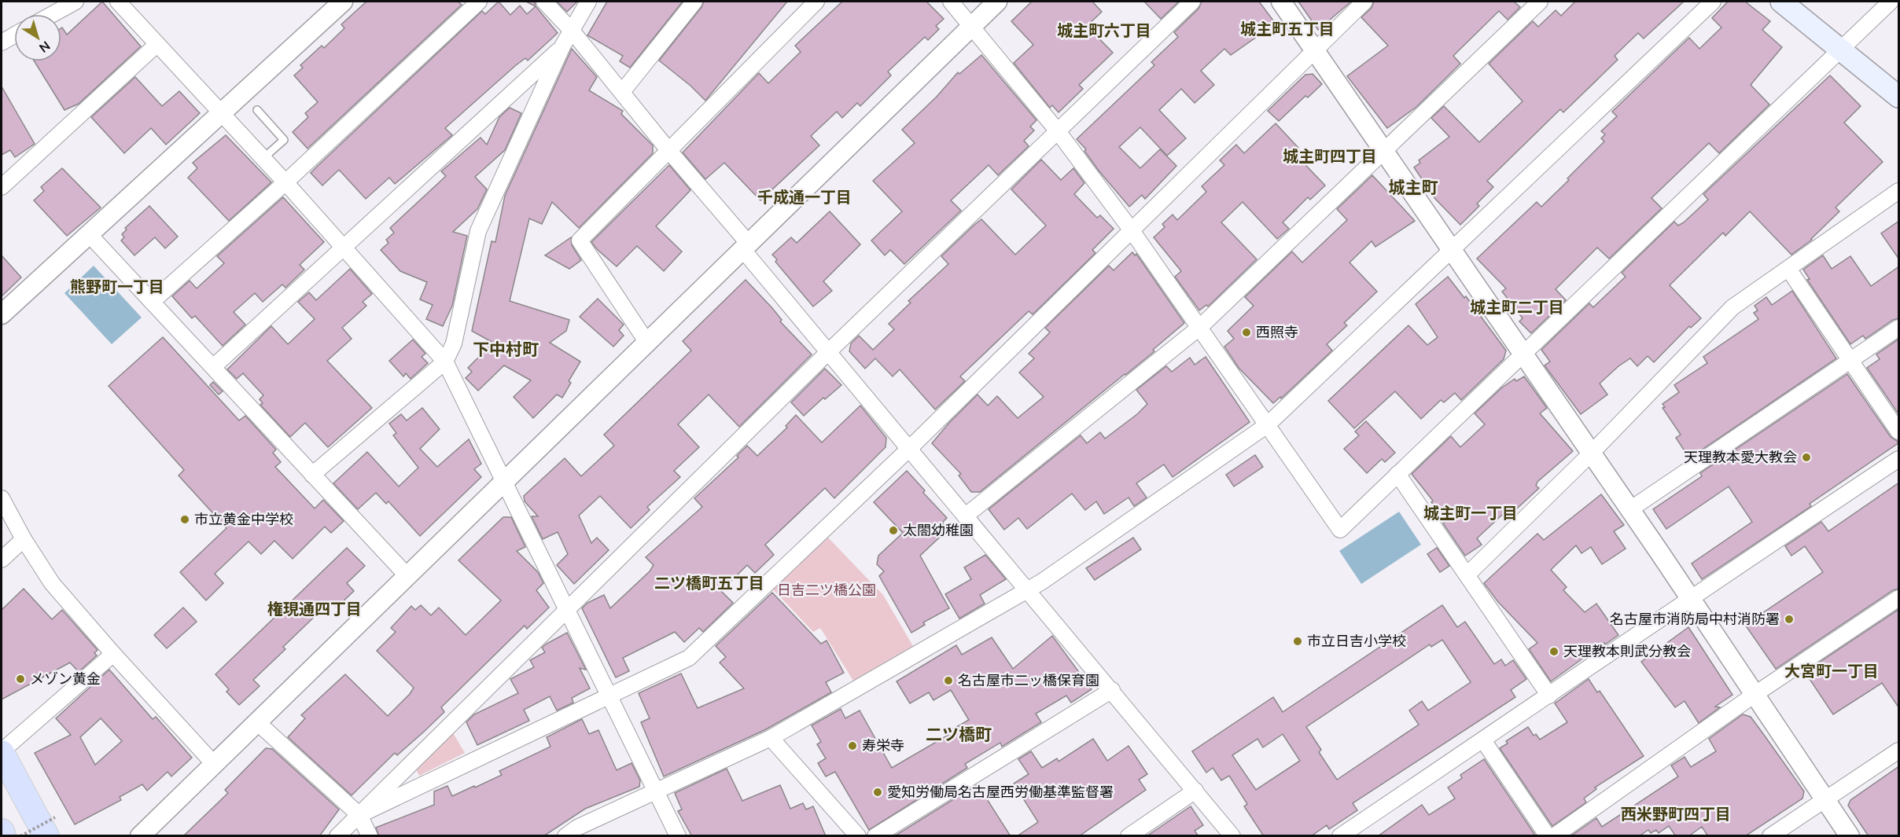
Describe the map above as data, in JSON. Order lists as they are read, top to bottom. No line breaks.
{"districts":["城主町五丁目","城主町六丁目","城主町四丁目","城主町","千成通一丁目","熊野町一丁目","城主町二丁目","下中村町","城主町一丁目","二ツ橋町五丁目","権現通四丁目","大宮町一丁目","二ツ橋町","西米野町四丁目"],"parks":["日吉二ツ橋公園"],"places":["西照寺","天理教本愛大教会","市立黄金中学校","太閤幼稚園","名古屋市消防局中村消防署","市立日吉小学校","天理教本則武分教会","メゾン黄金","名古屋市二ッ橋保育園","寿栄寺","愛知労働局名古屋西労働基準監督署"],"north":"bottom right"}
